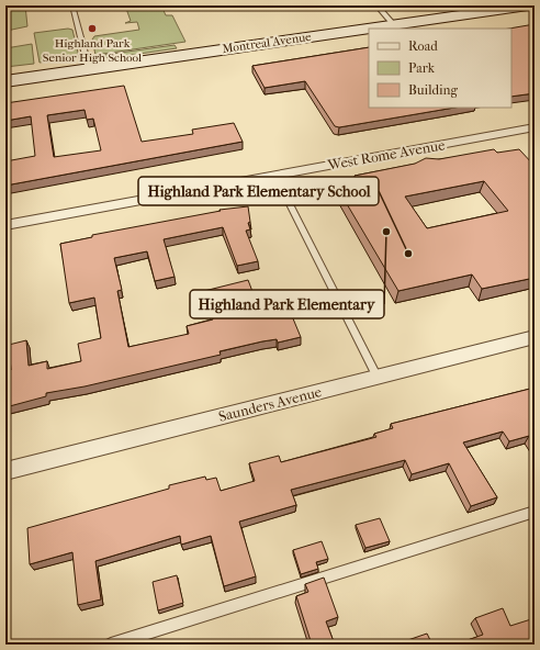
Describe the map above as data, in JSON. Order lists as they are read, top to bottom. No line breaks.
{"streets":{"street":["Montreal Avenue","West Rome Avenue","Saunders Avenue"]},"places":["Highland Park Senior High School","Highland Park Elementary","Highland Park Elementary School"],"legend":["Road","Park","Building"]}
